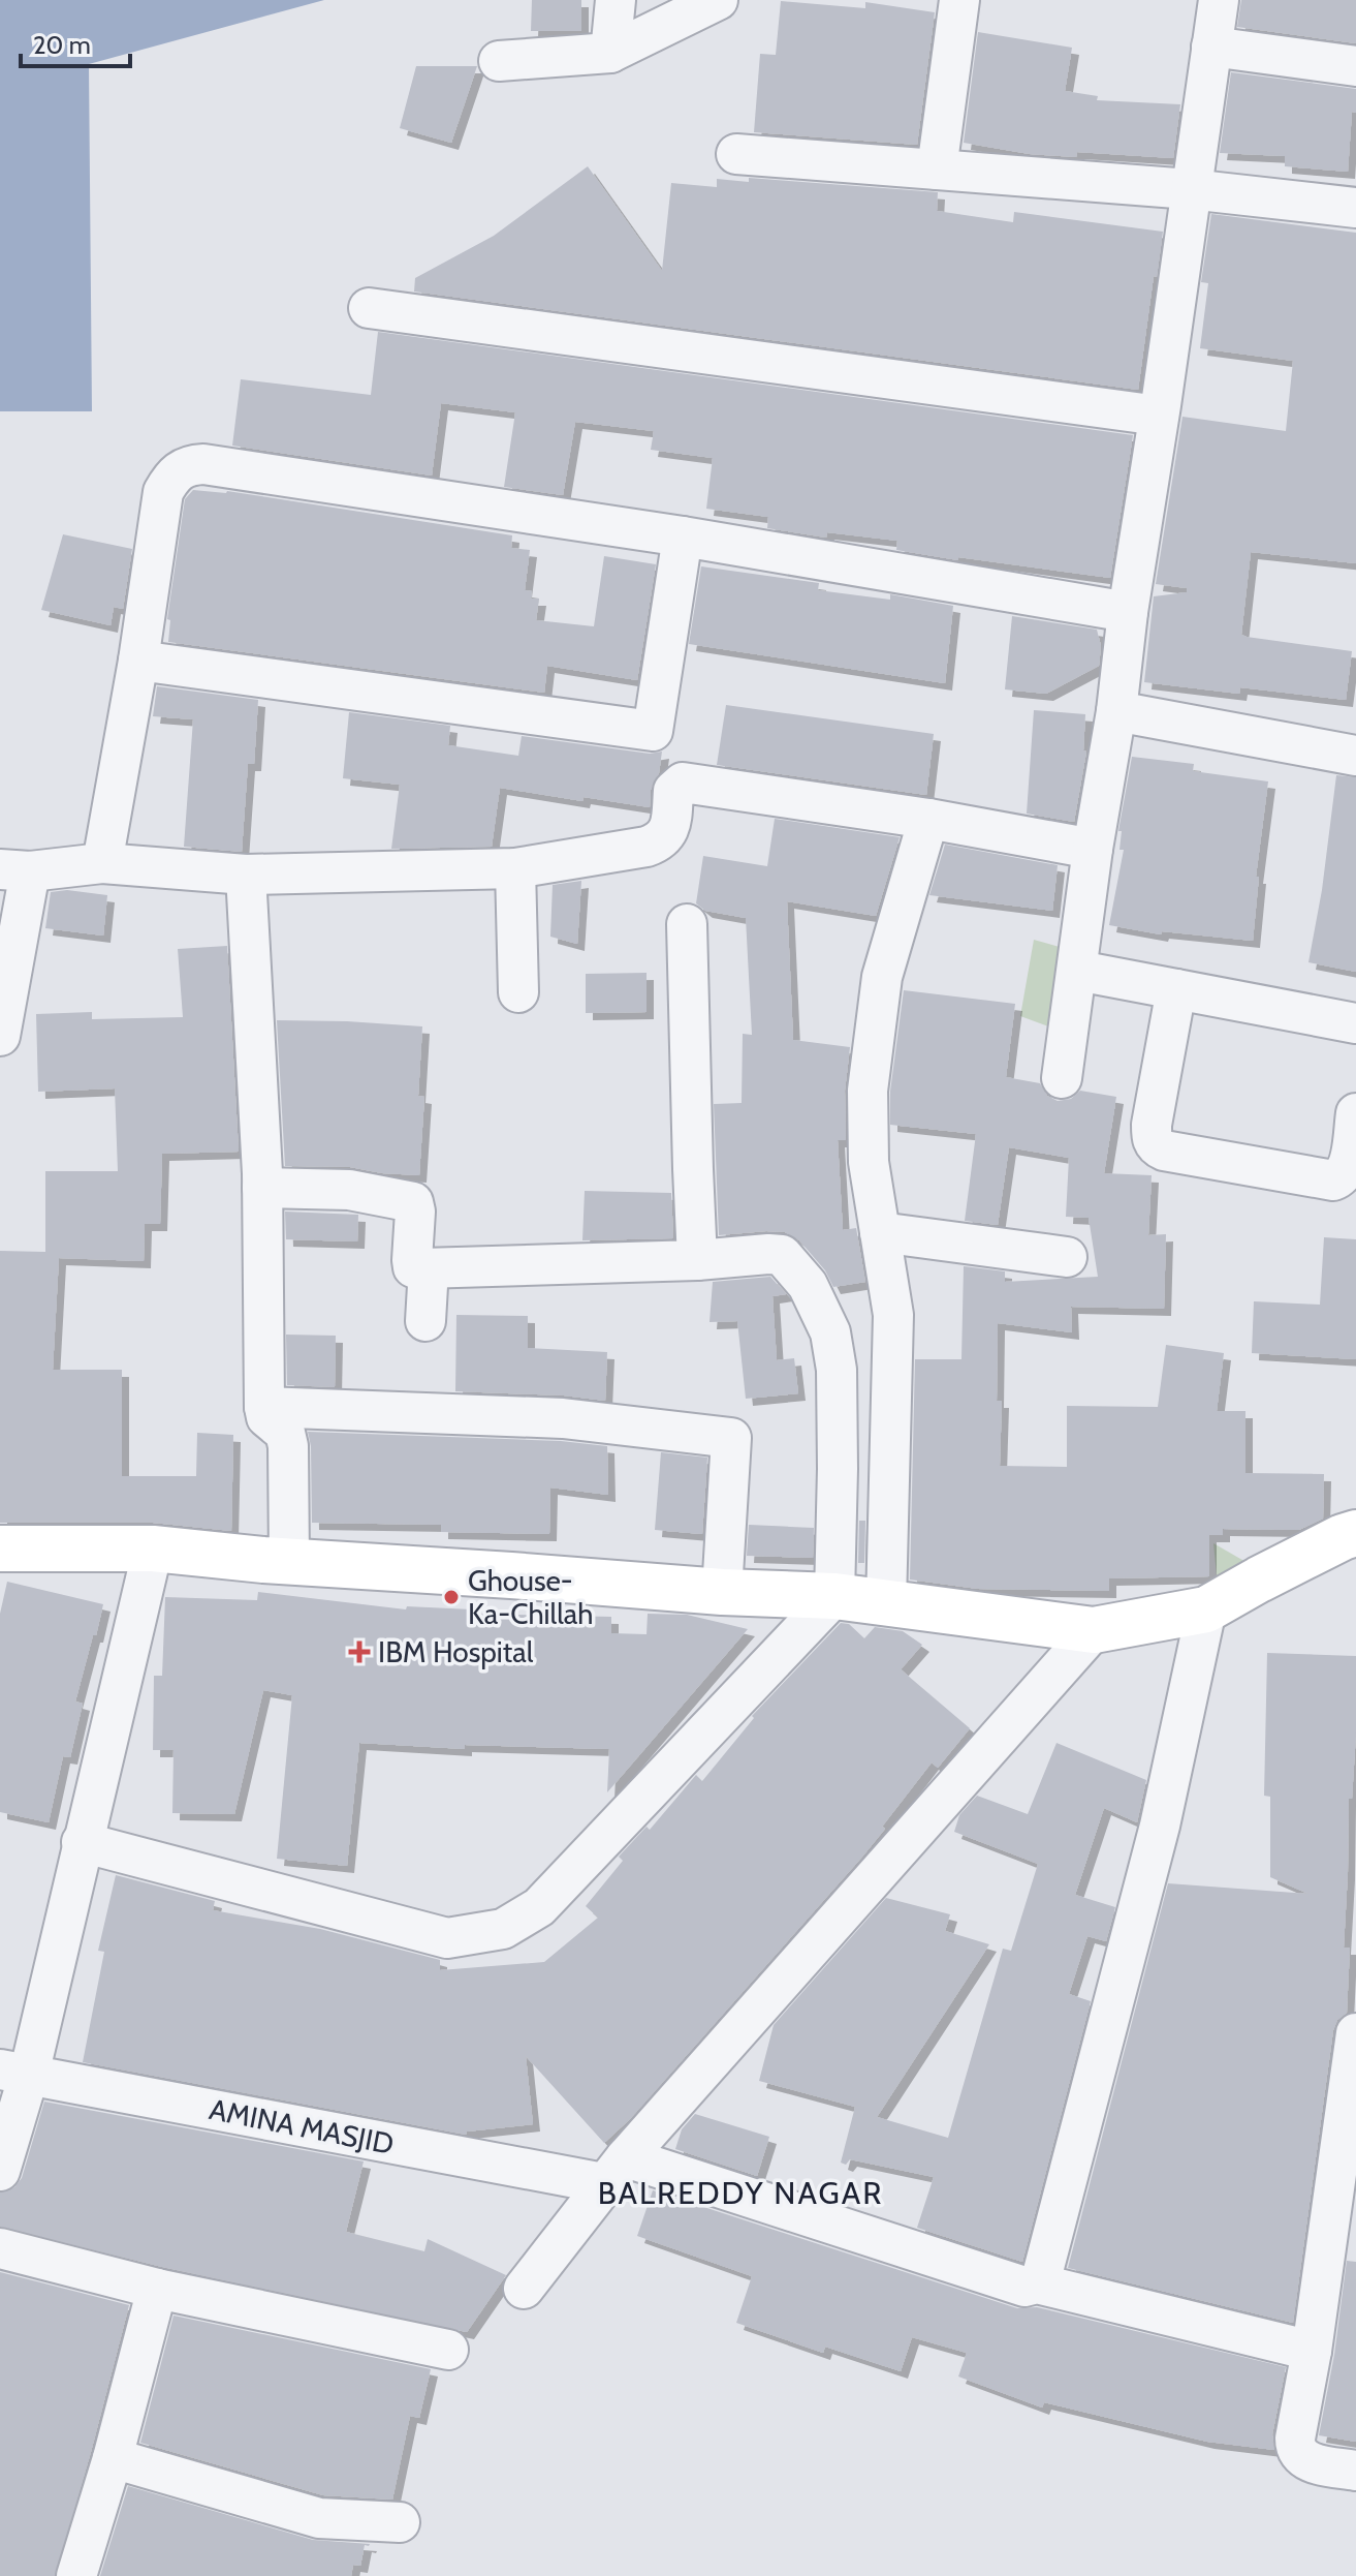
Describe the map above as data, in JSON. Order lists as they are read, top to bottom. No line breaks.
{"streets":{"street":["AMINA MASJID"]},"districts":["BALREDDY NAGAR"],"places":{"other":["Ghouse- Ka-Chillah"],"health":["IBM Hospital"]},"scale_bar":"20 m"}
